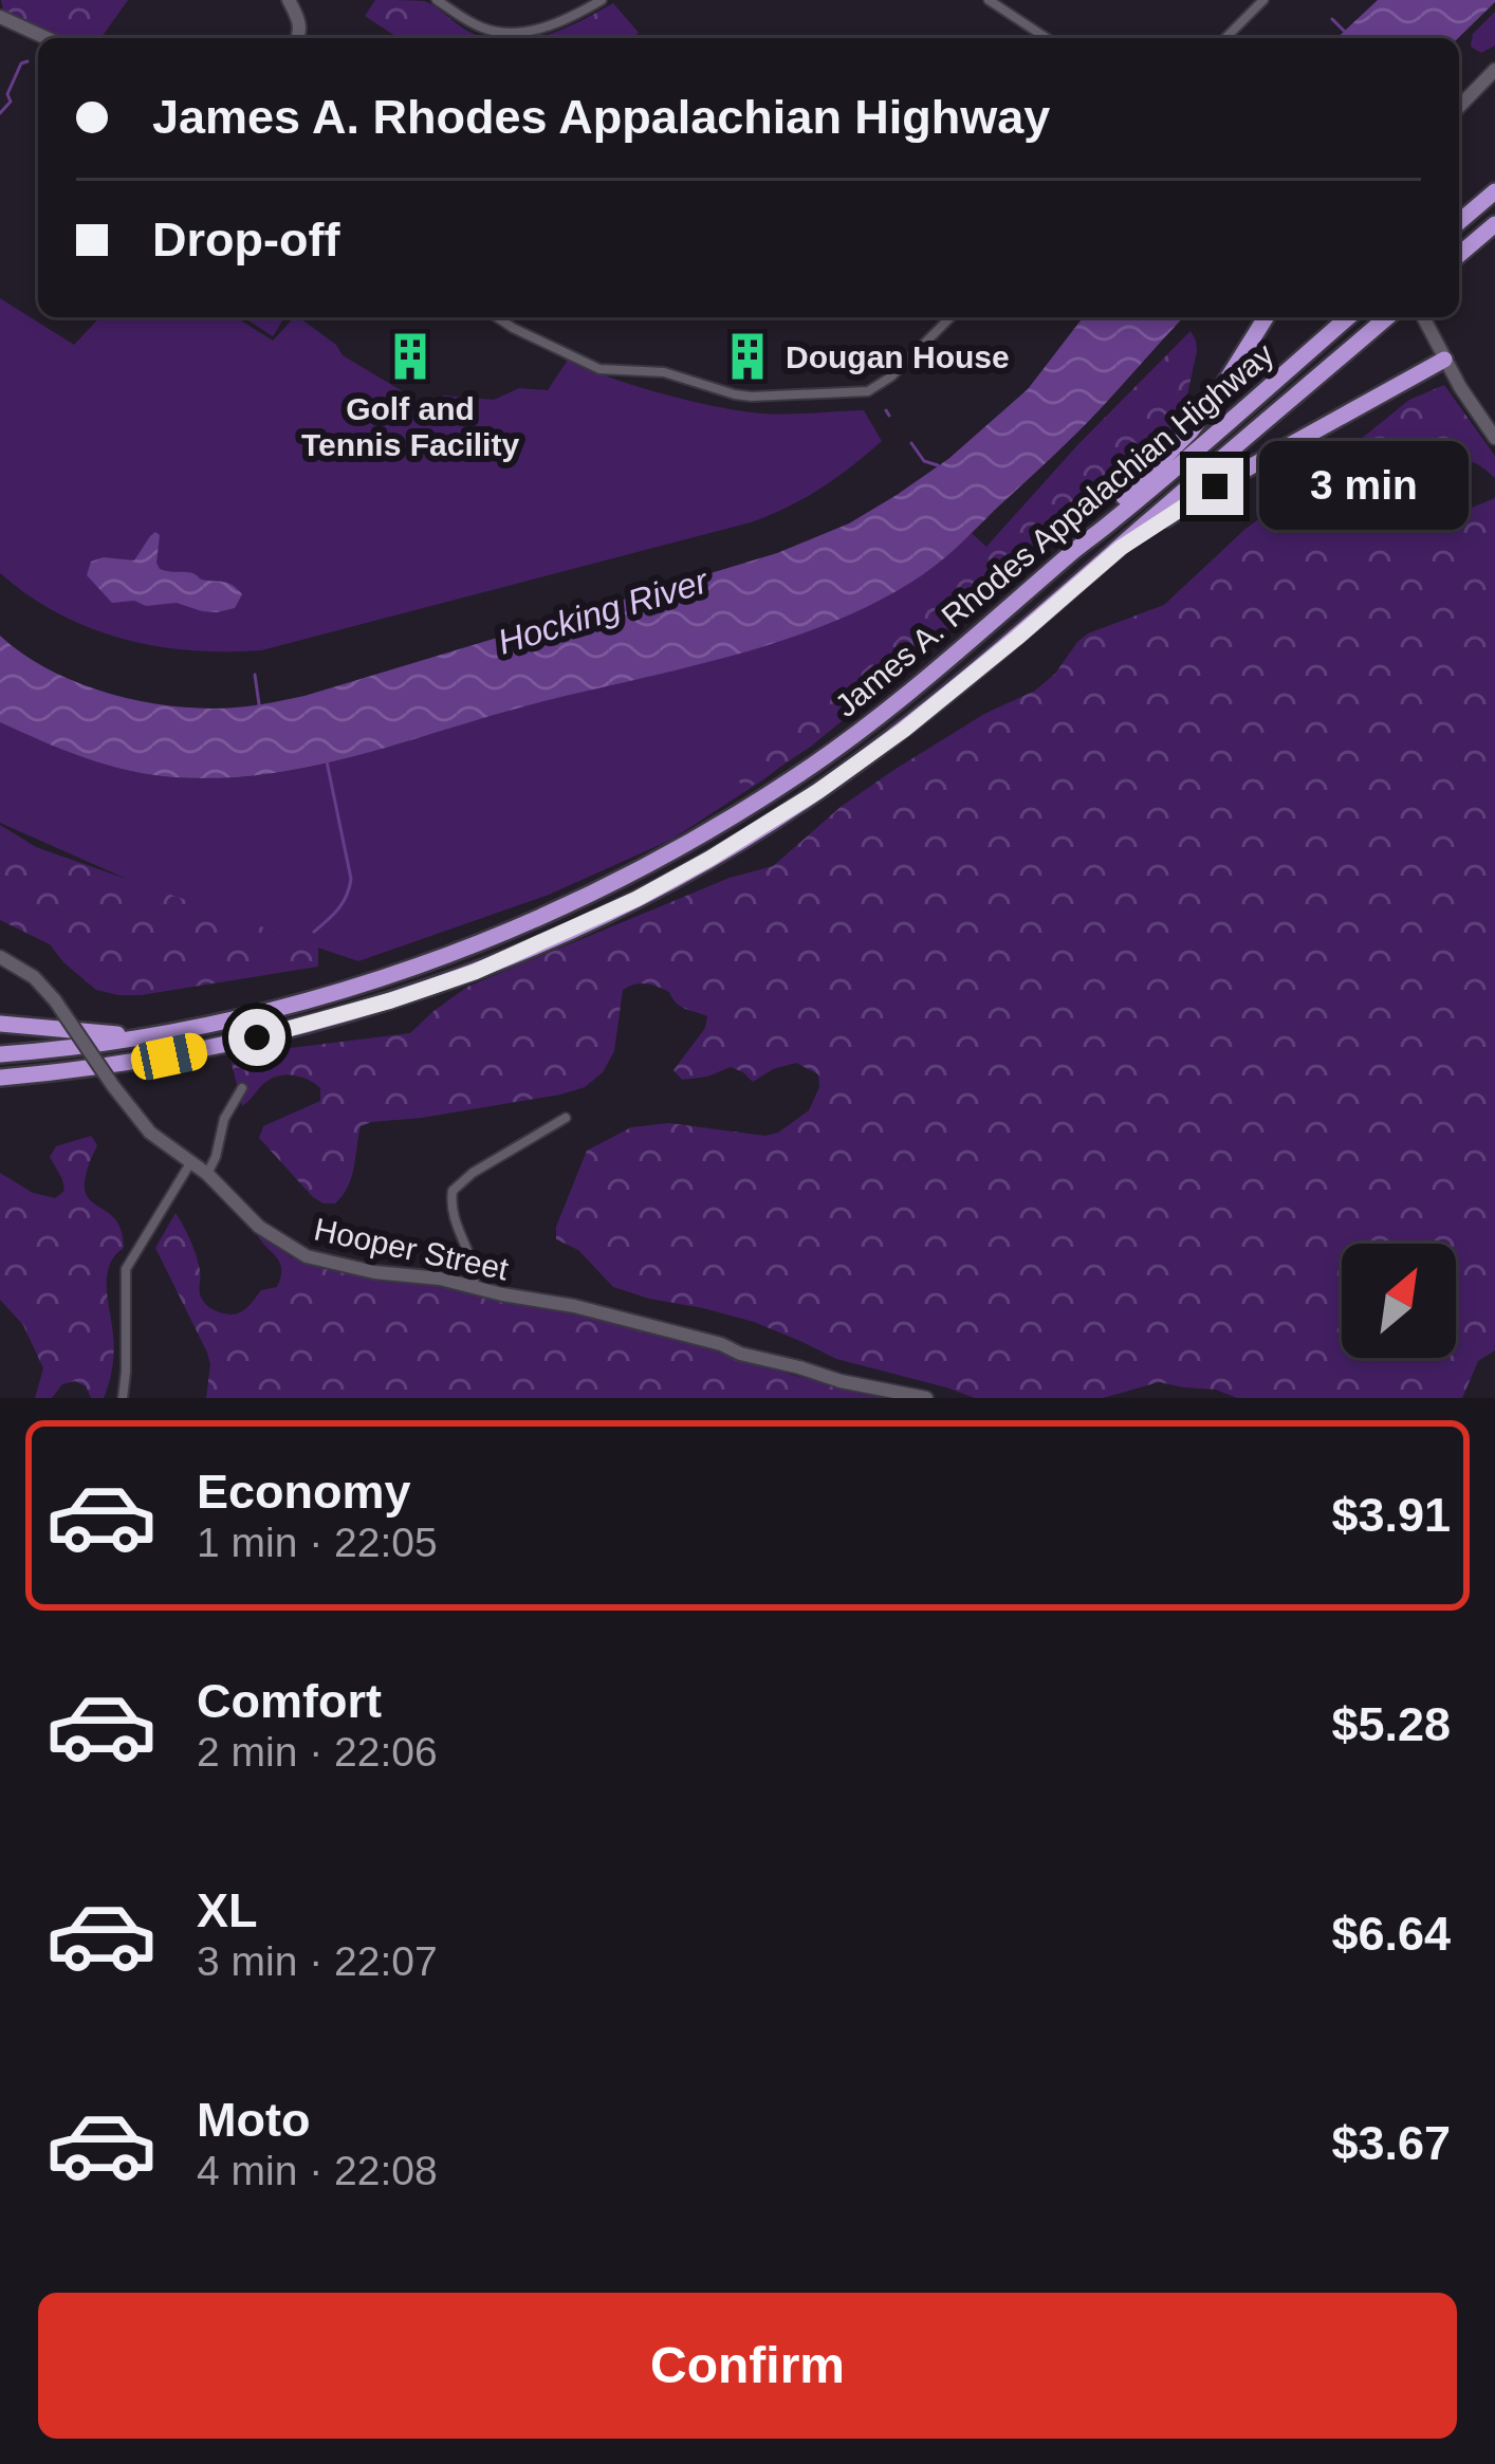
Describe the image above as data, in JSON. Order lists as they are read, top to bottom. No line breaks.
{"streets":{"highway":["James A. Rhodes Appalachian Highway"],"street":["Hooper Street"]},"water":["Hocking River"],"places":{"building":["Golf and Tennis Facility","Dougan House"]},"north":"top right","page":{"banner":["James A. Rhodes Appalachian Highway","Drop-off"],"bubble":"3 min","list":[{"name":"Economy","note":"1 min · 22:05","value":"$3.91"},{"name":"Comfort","note":"2 min · 22:06","value":"$5.28"},{"name":"XL","note":"3 min · 22:07","value":"$6.64"},{"name":"Moto","note":"4 min · 22:08","value":"$3.67"}],"buttons":"Confirm"}}
